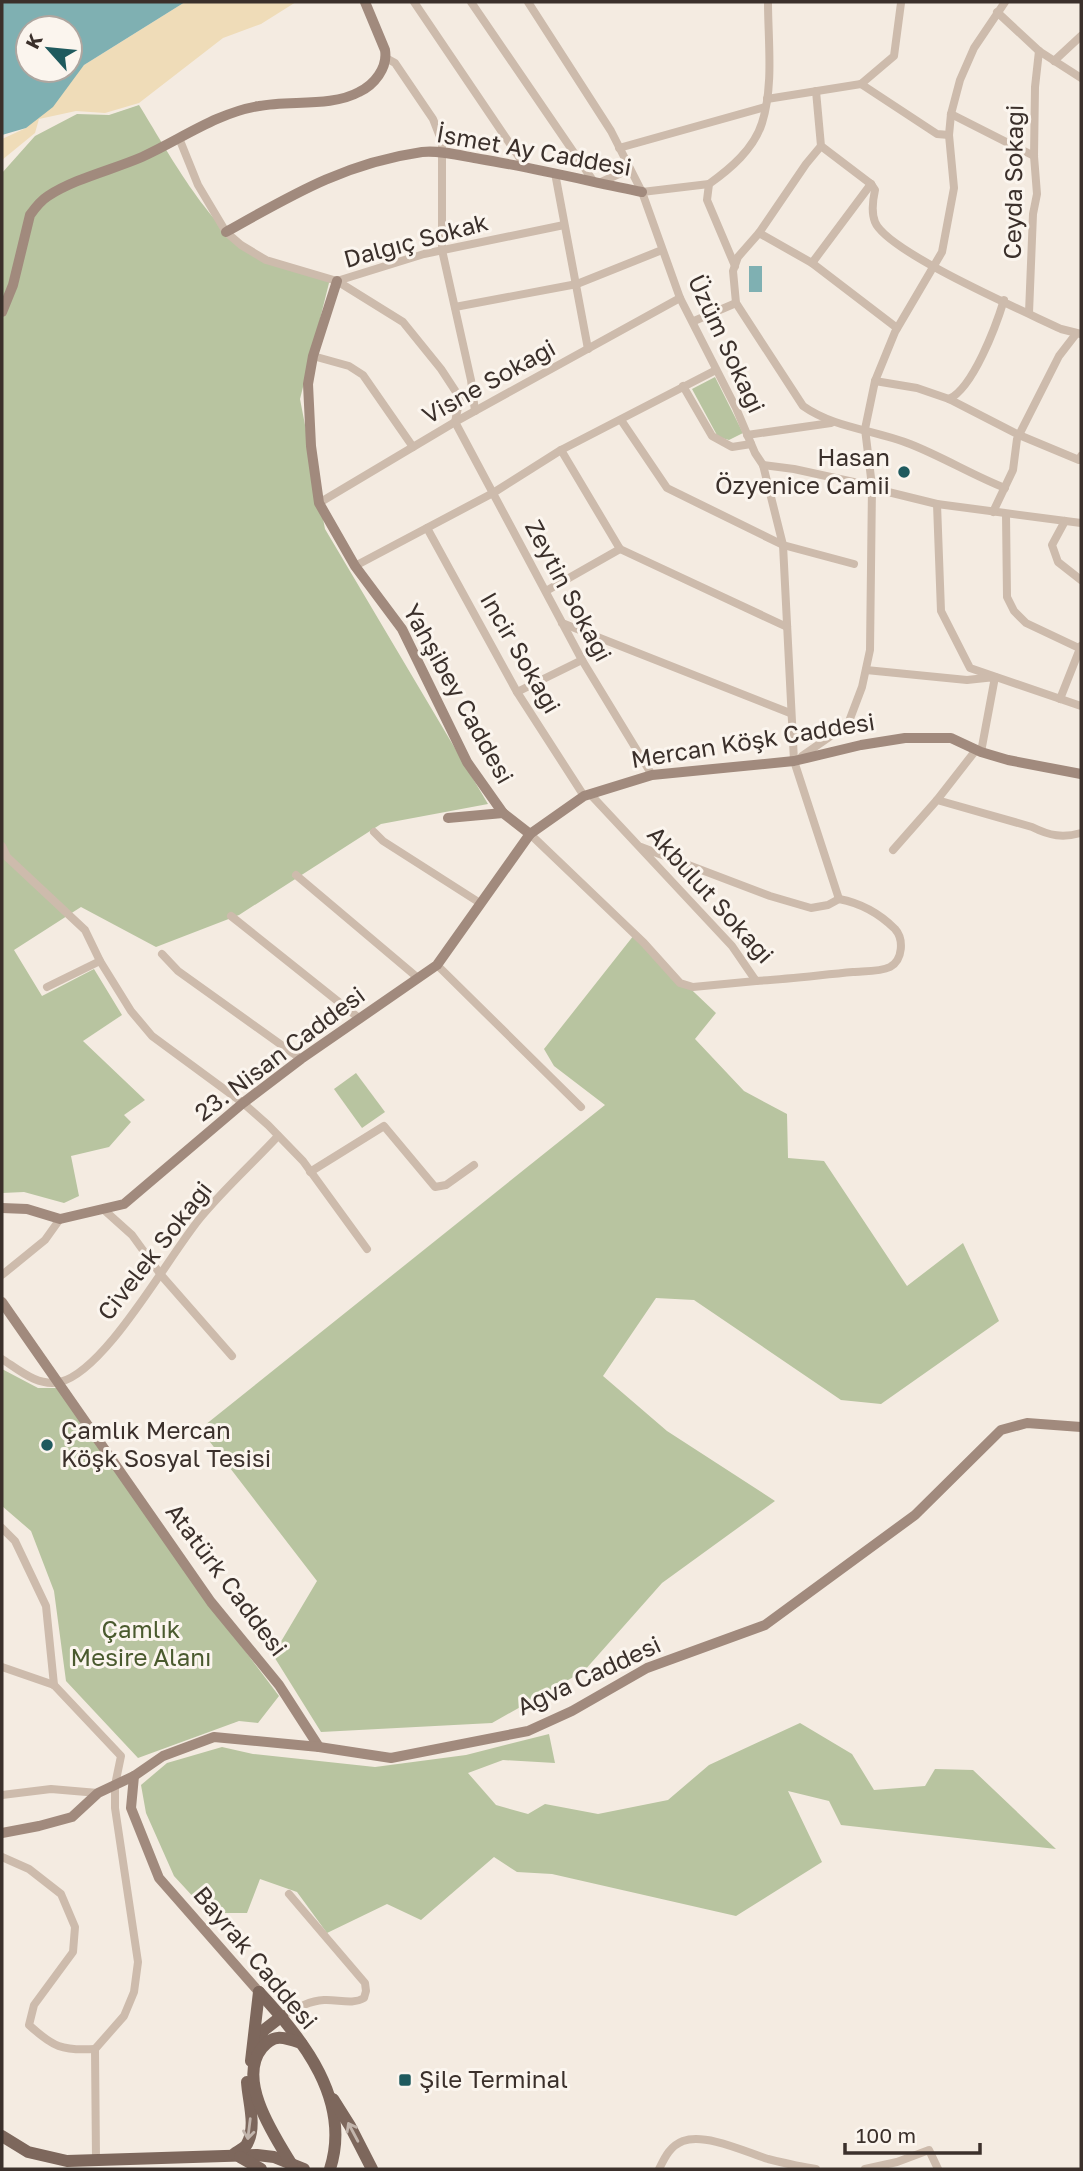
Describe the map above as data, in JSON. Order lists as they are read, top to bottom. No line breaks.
{"streets":{"main road":["Bayrak Caddesi"],"street":["İsmet Ay Caddesi","Ceyda Sokagi","Dalgıç Sokak","Üzüm Sokagi","Visne Sokagi","Zeytin Sokagi","Incir Sokagi","Yahşibey Caddesi","Mercan Köşk Caddesi","Akbulut Sokagi","23. Nisan Caddesi","Civelek Sokagi","Atatürk Caddesi","Ağva Caddesi"]},"crossings":[["İsmet Ay Caddesi","Dalgıç Sokak"],["İsmet Ay Caddesi","Üzüm Sokagi"],["Dalgıç Sokak","Yahşibey Caddesi"],["Üzüm Sokagi","Visne Sokagi"],["Üzüm Sokagi","Mercan Köşk Caddesi"],["Üzüm Sokagi","Akbulut Sokagi"],["Visne Sokagi","Zeytin Sokagi"],["Visne Sokagi","Yahşibey Caddesi"],["Zeytin Sokagi","Mercan Köşk Caddesi"],["Incir Sokagi","Mercan Köşk Caddesi"],["Incir Sokagi","Akbulut Sokagi"],["Mercan Köşk Caddesi","Akbulut Sokagi"],["Mercan Köşk Caddesi","23. Nisan Caddesi"],["Civelek Sokagi","Atatürk Caddesi"],["Atatürk Caddesi","Ağva Caddesi"],["Ağva Caddesi","Bayrak Caddesi"]],"parks":["Çamlık Mesire Alanı"],"places":{"other":["Hasan Özyenice Camii","Çamlık Mercan Köşk Sosyal Tesisi"],"transit":["Şile Terminal"]},"scale_bar":"100 m","north":"top left"}
